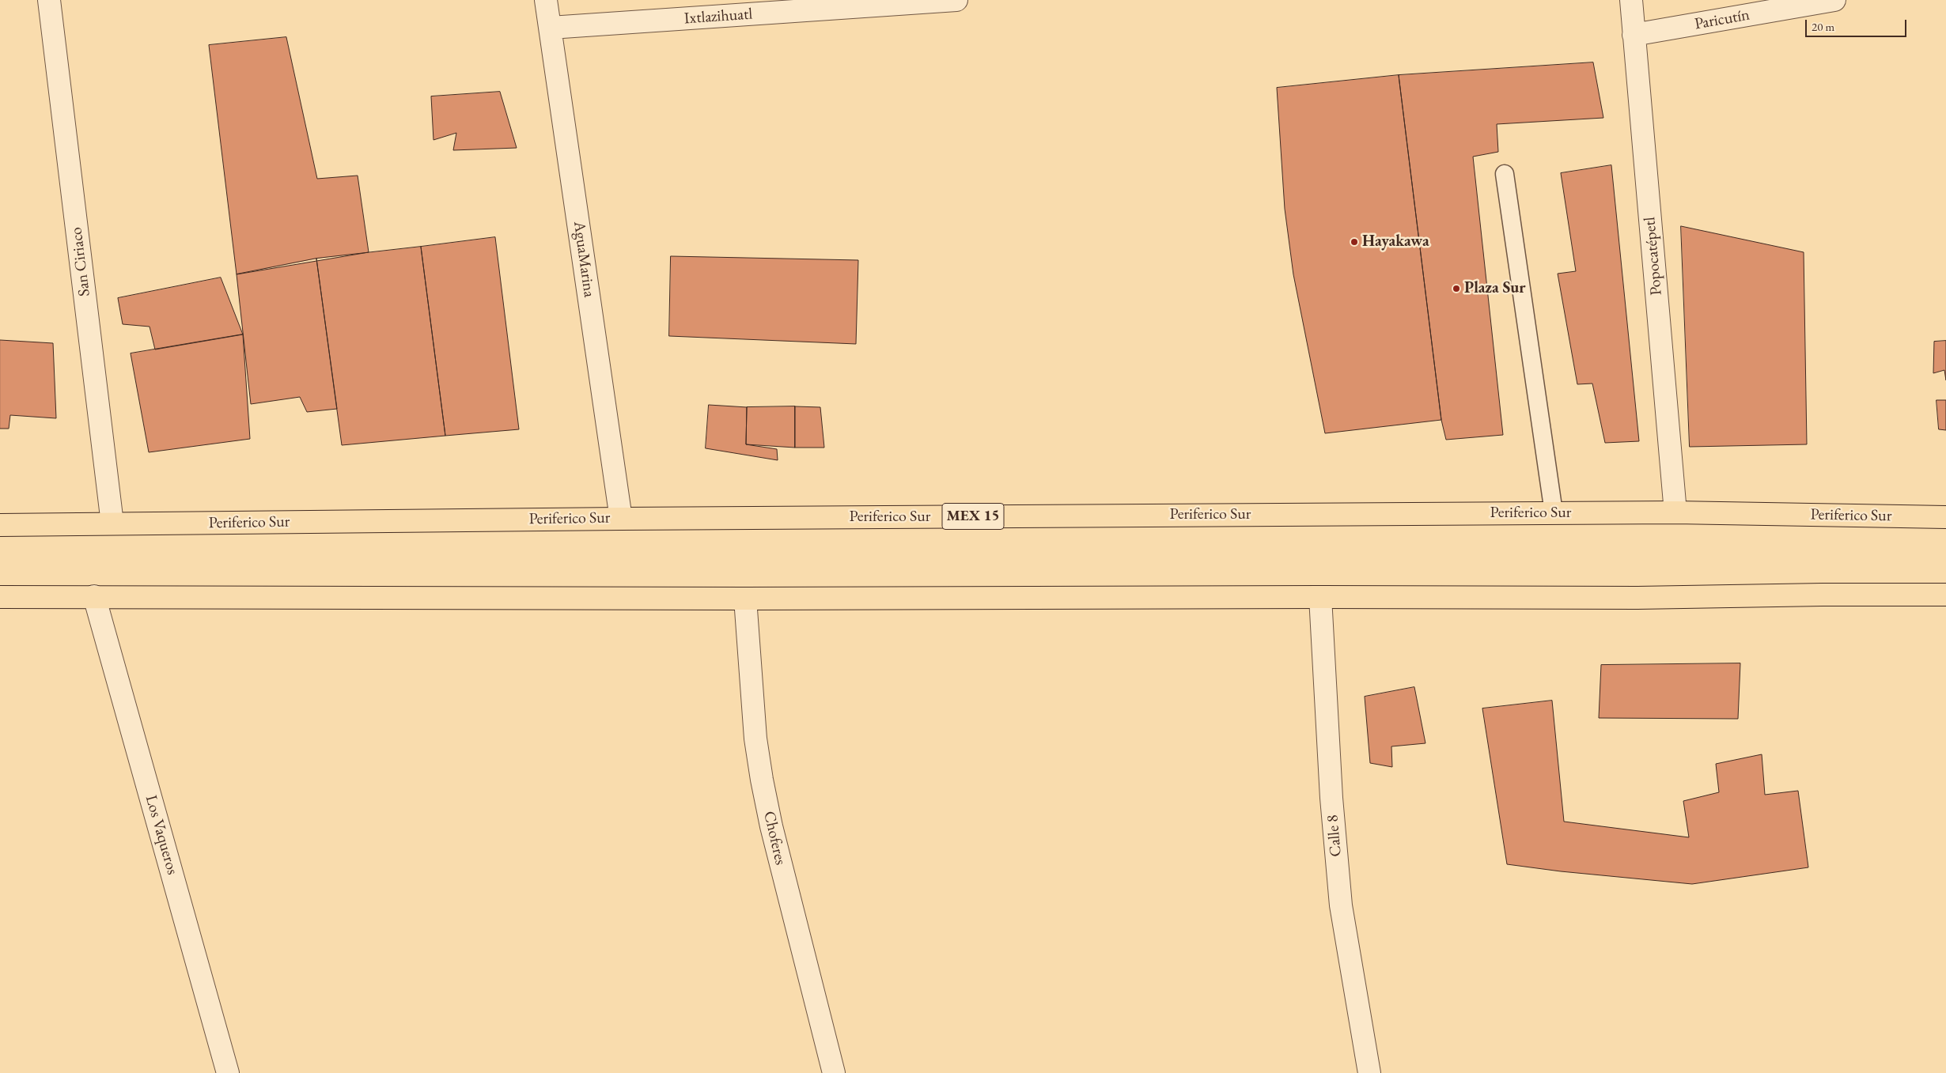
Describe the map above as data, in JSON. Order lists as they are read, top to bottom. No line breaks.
{"streets":{"main road":["Periferico Sur","MEX 15"],"street":["Ixtlazihuatl","Paricutín","Popocatépetl","AguaMarina","San Ciriaco","Los Vaqueros","Calle 8","Choferes"]},"crossings":[["Ixtlazihuatl","AguaMarina"],["Paricutín","Popocatépetl"],["Popocatépetl","Periferico Sur"],["AguaMarina","Periferico Sur"],["San Ciriaco","Periferico Sur"]],"places":["Hayakawa","Plaza Sur"],"scale_bar":"20 m"}
